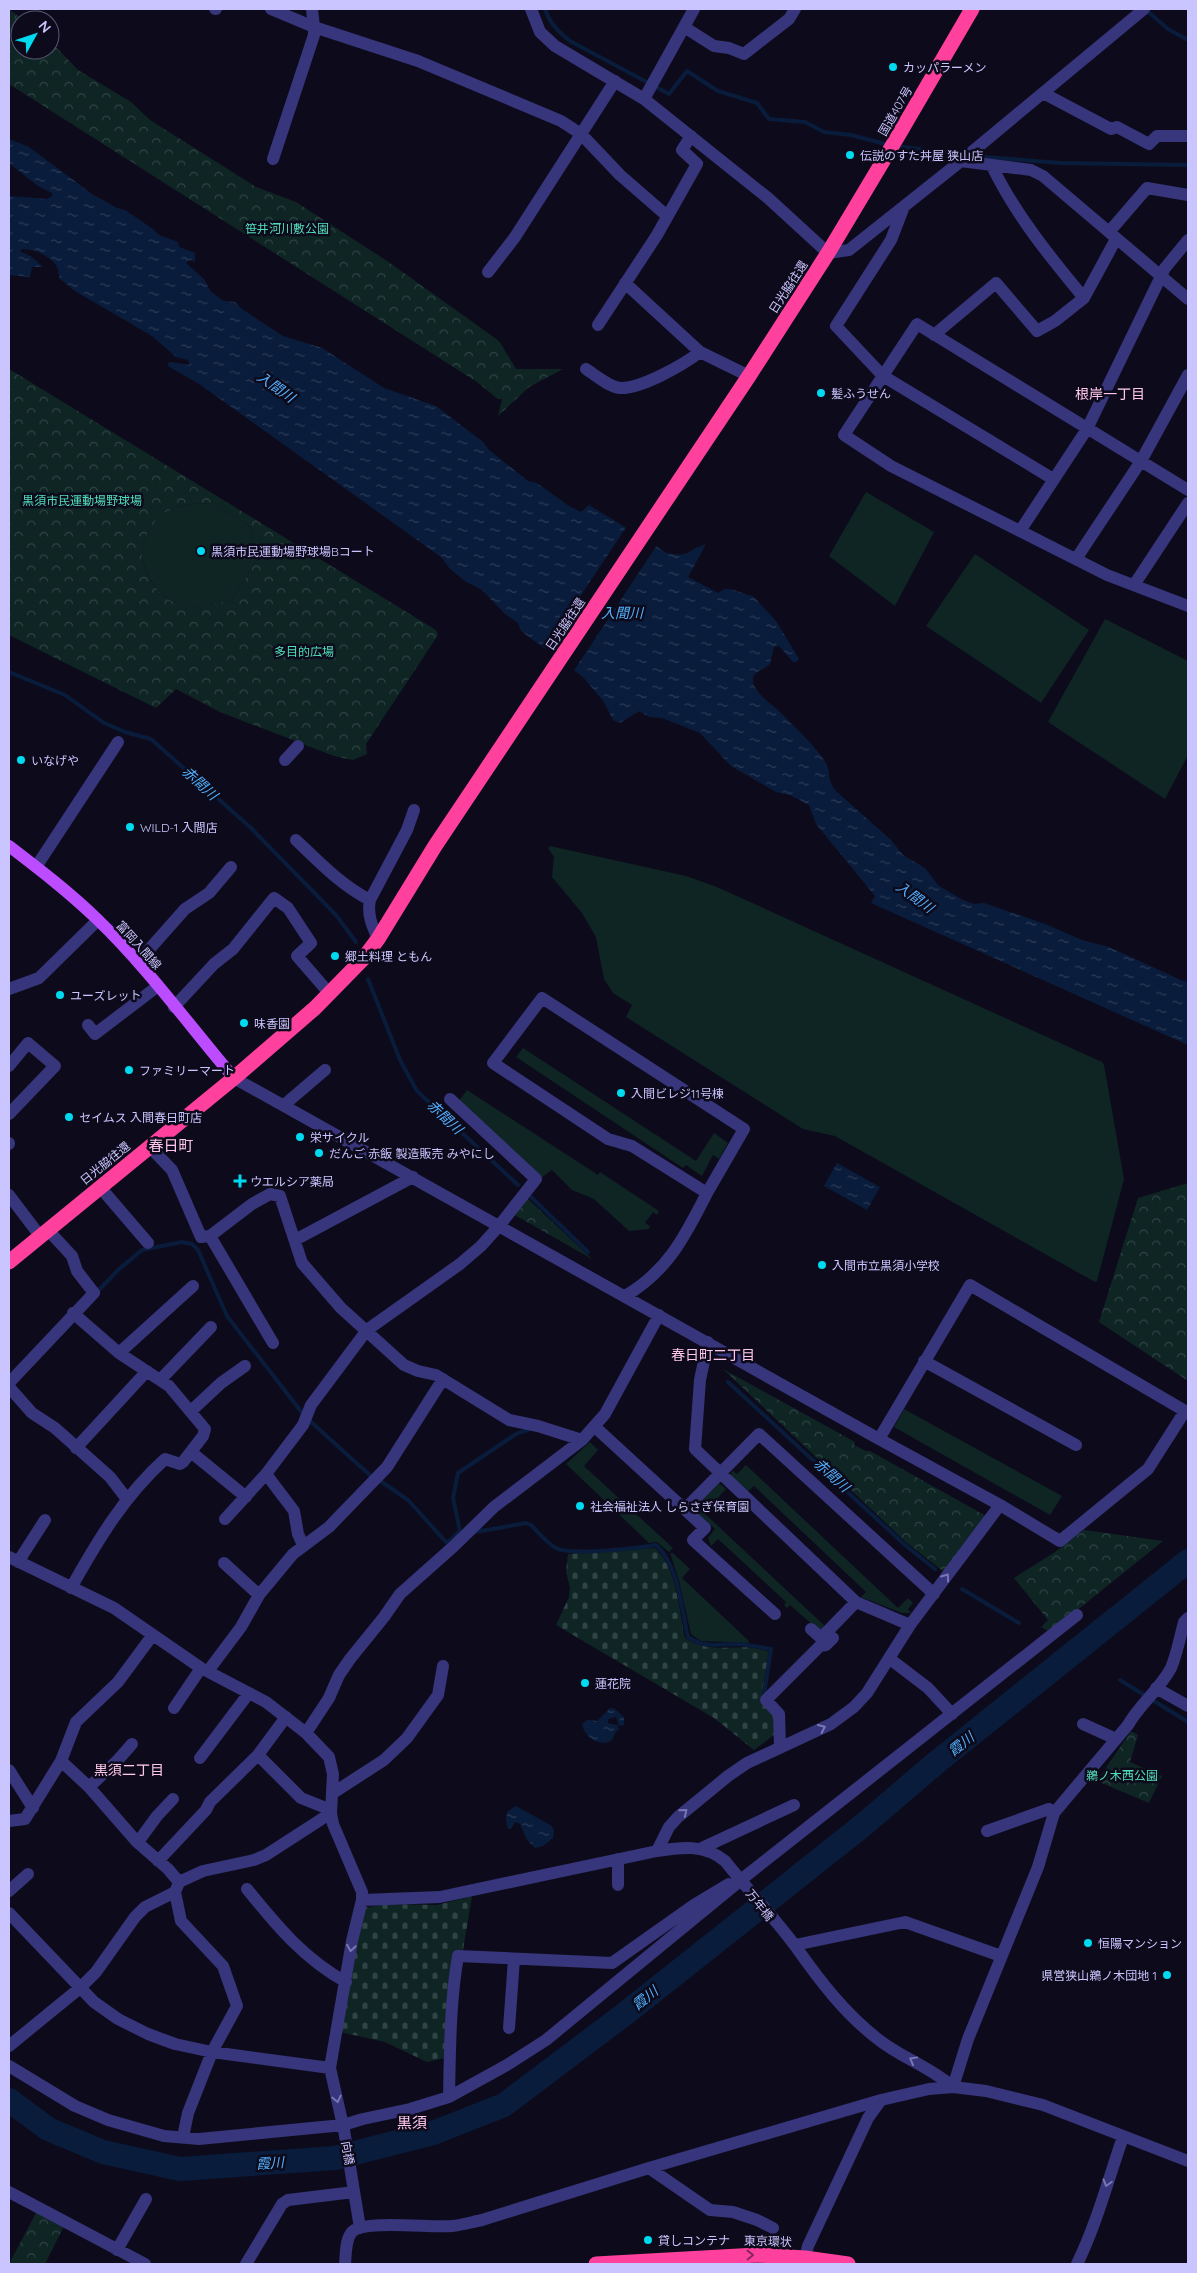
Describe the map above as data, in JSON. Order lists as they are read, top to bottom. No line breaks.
{"streets":{"highway":["国道407号","日光脇往還","東京環状"],"main road":["富岡入間線"],"street":["万年橋","向橋"]},"crossings":[["国道407号","日光脇往還"],["日光脇往還","富岡入間線"]],"one_way":["万年橋","向橋","東京環状"],"districts":["根岸一丁目","春日町","春日町二丁目","黒須二丁目","黒須"],"water":["入間川","赤間川","霞川"],"parks":["笹井河川敷公園","黒須市民運動場野球場","多目的広場","鵜ノ木西公園"],"places":{"other":["カッパラーメン","伝説のすた丼屋 狭山店","髪ふうせん","黒須市民運動場野球場Bコート","いなげや","WILD-1 入間店","郷土料理 ともん","ユーズレット","味香園","ファミリーマート","入間ビレジ11号棟","セイムス 入間春日町店","栄サイクル","だんご 赤飯 製造販売 みやにし","入間市立黒須小学校","社会福祉法人 しらさぎ保育園","蓮花院","恒陽マンション","県営狭山鵜ノ木団地 1","貸しコンテナ"],"health":["ウエルシア薬局"]},"north":"top right"}
